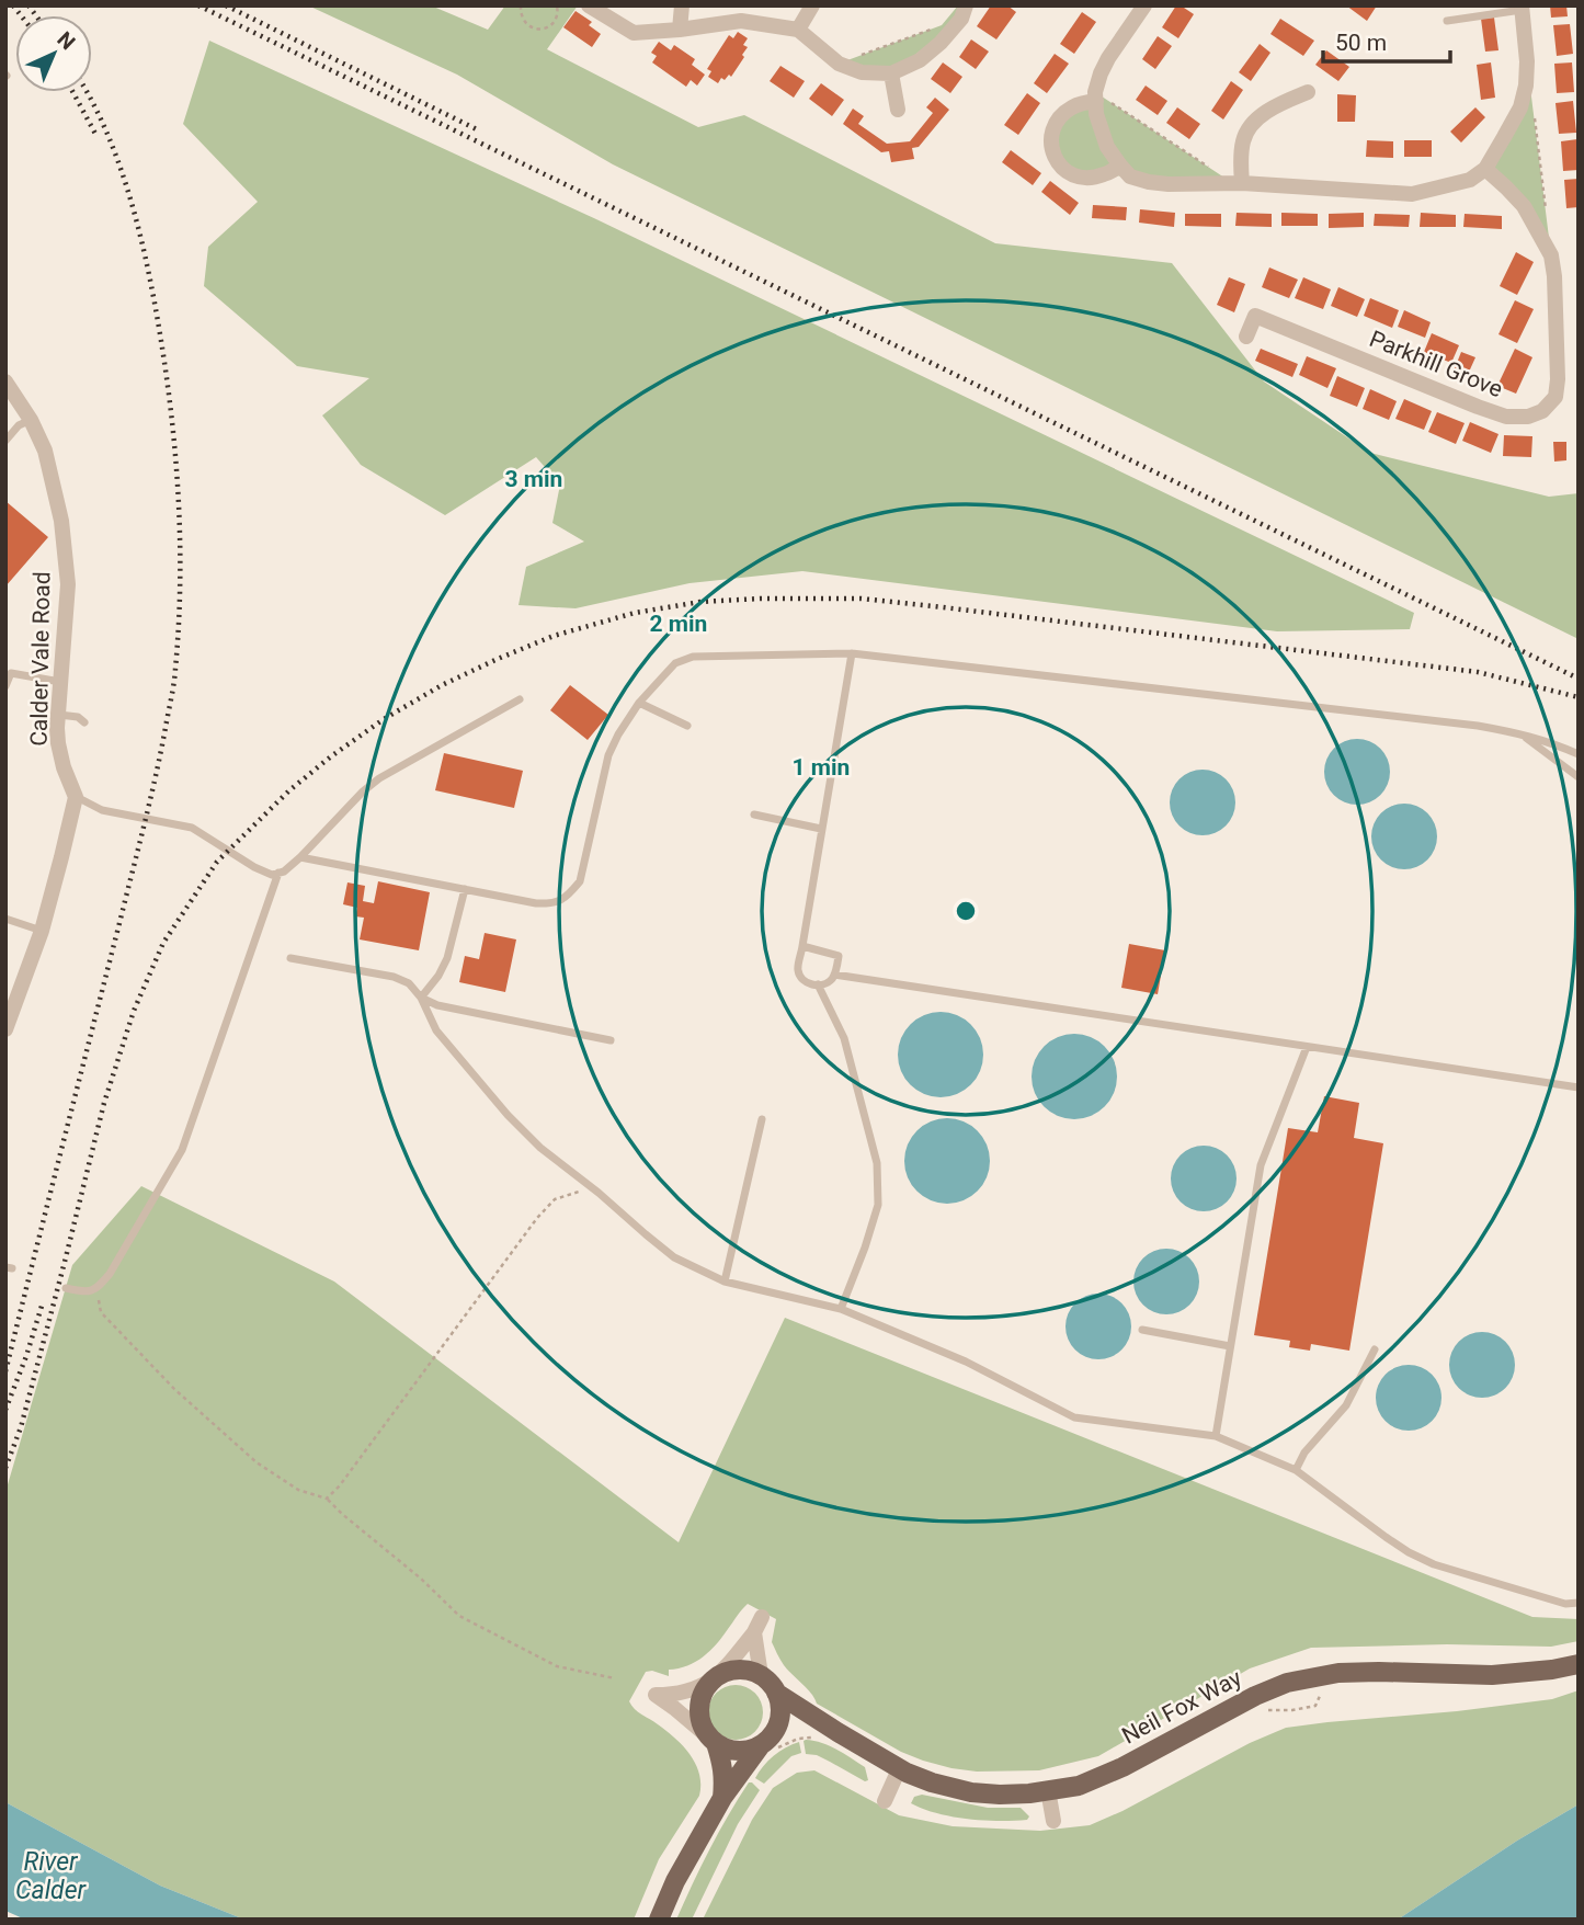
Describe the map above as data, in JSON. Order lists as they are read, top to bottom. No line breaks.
{"streets":{"main road":["Neil Fox Way"],"street":["Parkhill Grove","Calder Vale Road"]},"water":["River Calder"],"scale_bar":"50 m","north":"top right","rings":["3 min","2 min","1 min"]}
